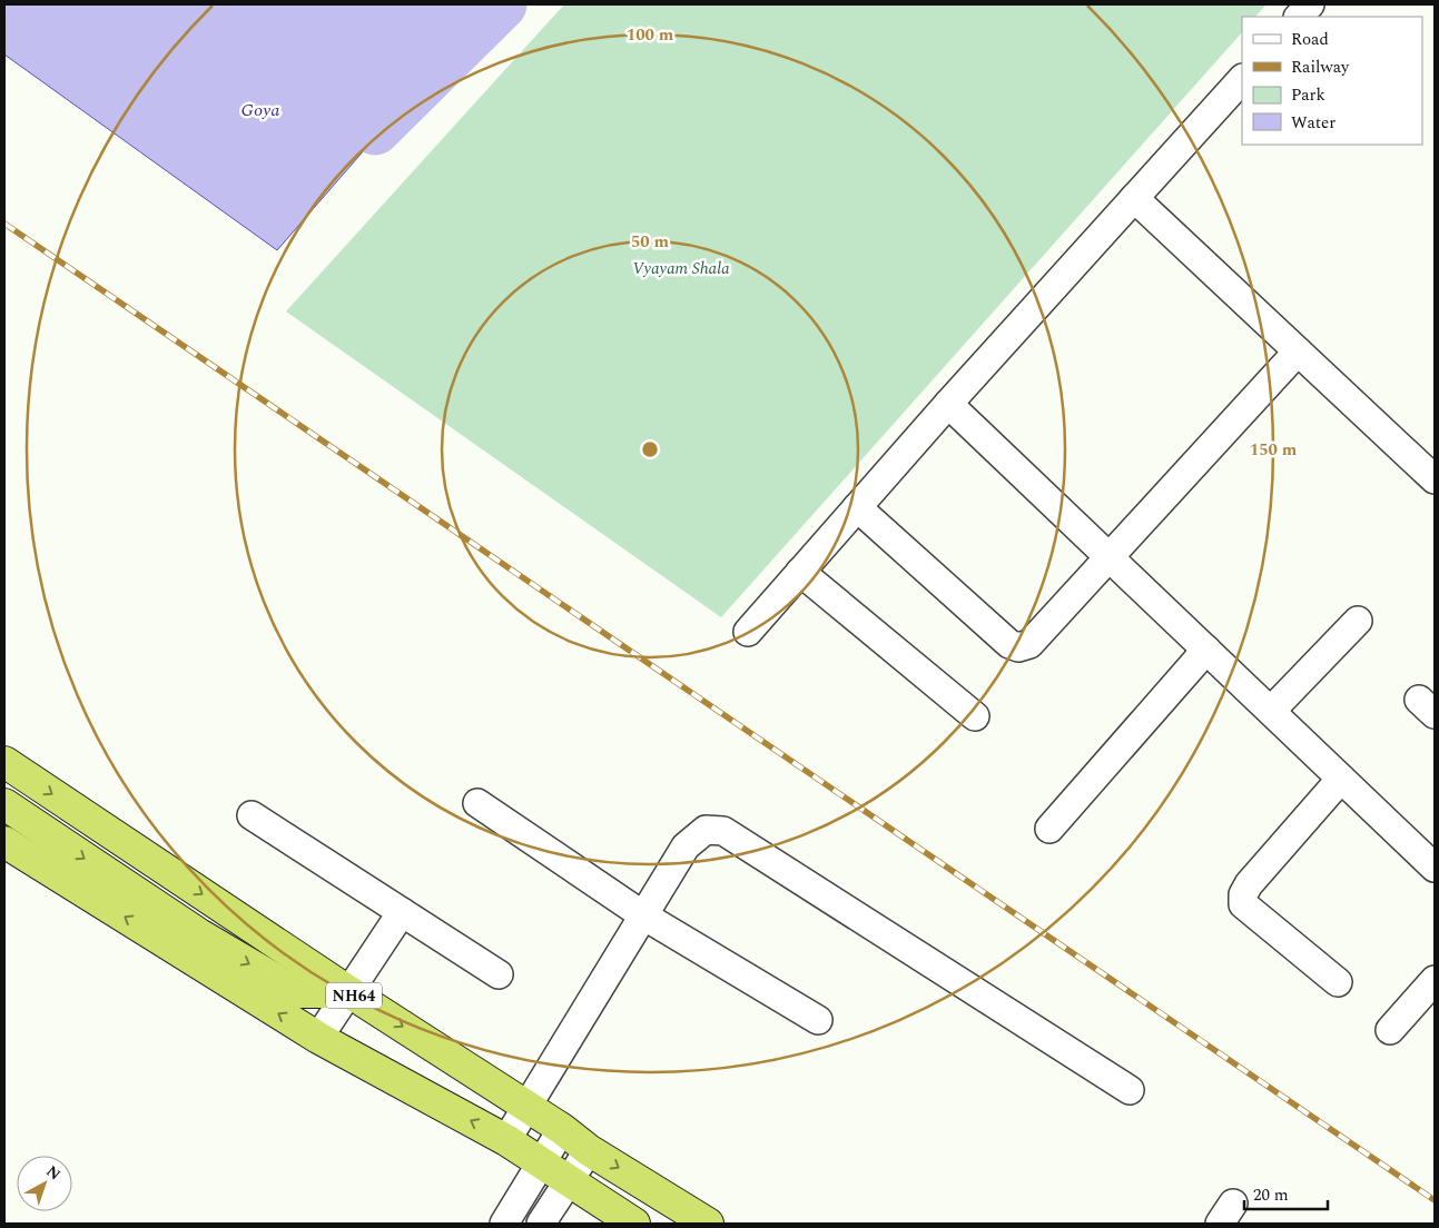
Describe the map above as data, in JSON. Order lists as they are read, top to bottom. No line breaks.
{"streets":{"highway":["NH64"]},"water":["Goya"],"parks":["Vyayam Shala"],"legend":["Road","Railway","Park","Water"],"scale_bar":"20 m","north":"top right","rings":["100 m","50 m","150 m"]}
